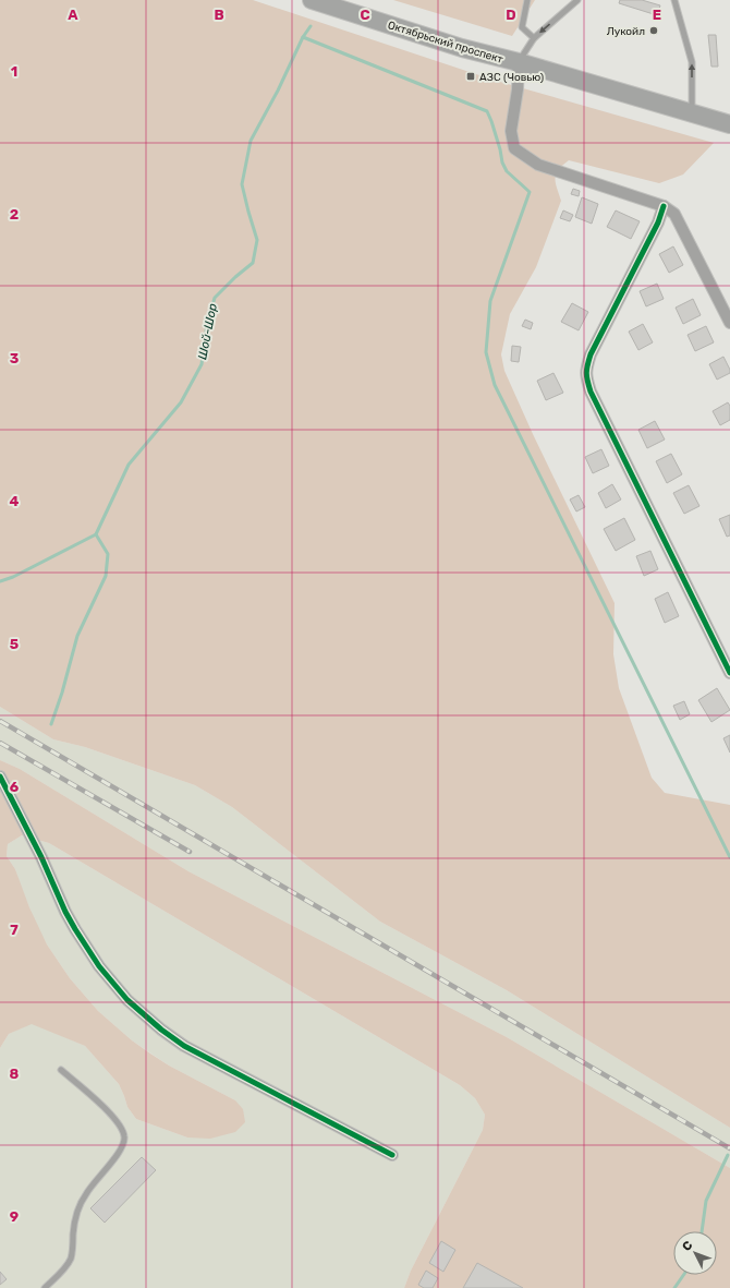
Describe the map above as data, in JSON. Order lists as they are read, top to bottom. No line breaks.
{"streets":{"main road":["Октябрьский проспект"]},"water":["Шой-Шор"],"places":{"other":["Лукойл"],"transit":["АЗС (Човью)"]},"north":"top left","grid":{"columns":["A","B","C","D","E"],"rows":["1","2","3","4","5","6","7","8","9"]}}
